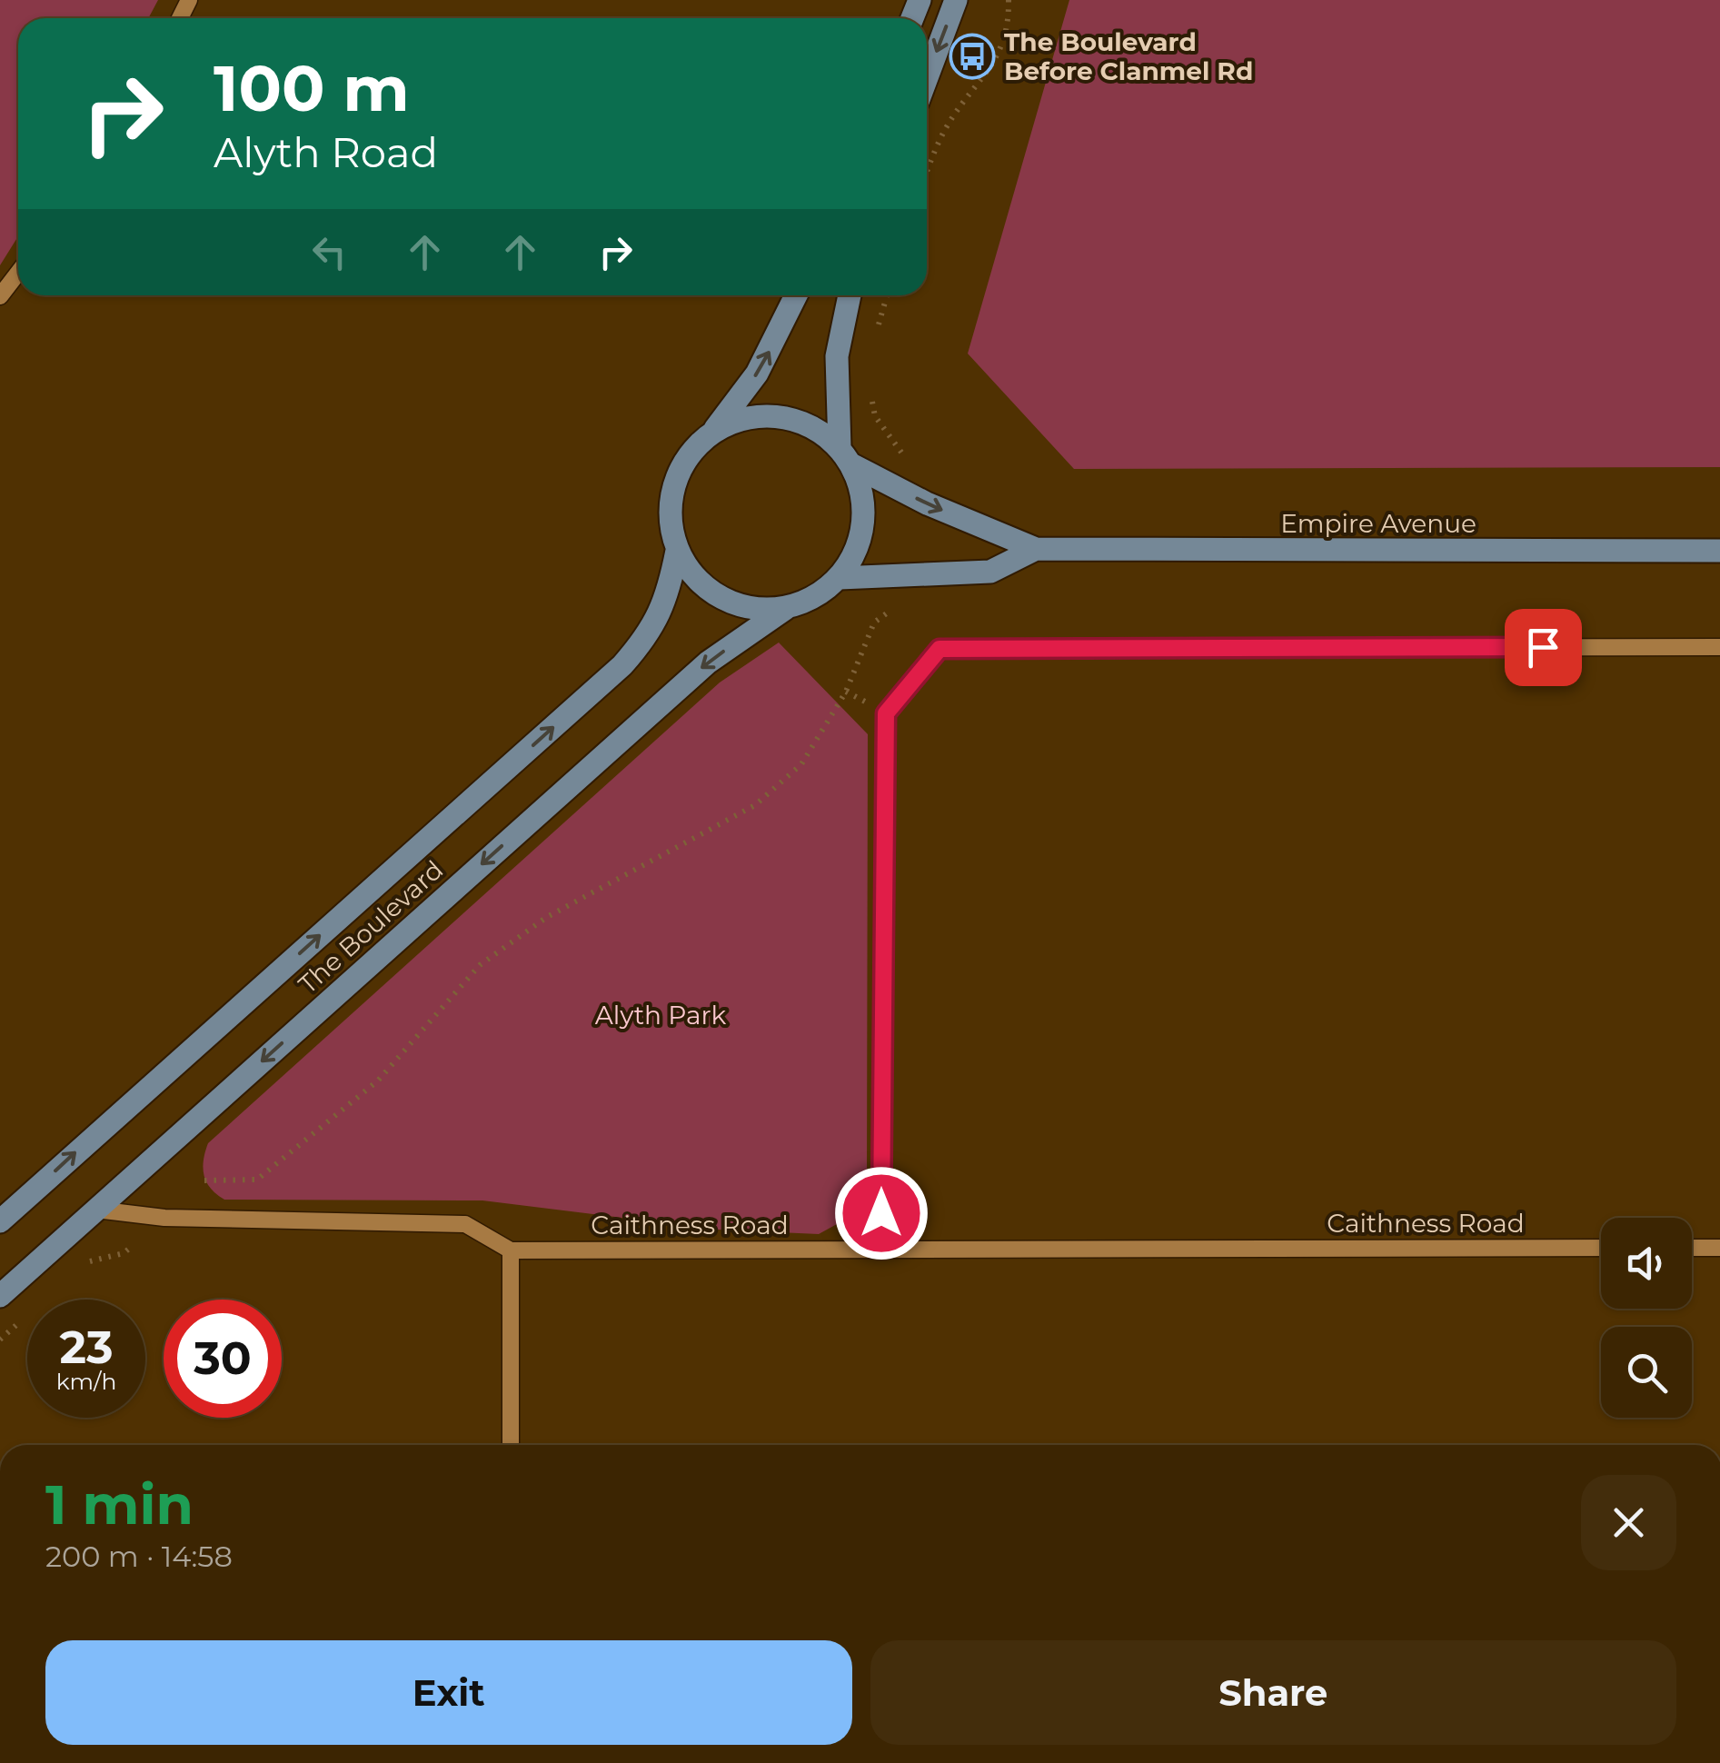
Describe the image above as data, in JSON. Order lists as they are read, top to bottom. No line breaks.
{"streets":{"main road":["Empire Avenue","The Boulevard"],"street":["Caithness Road"]},"crossings":[["Empire Avenue","The Boulevard"]],"parks":["Alyth Park"],"places":{"bus stop":["The Boulevard Before Clanmel Rd"]},"page":{"turn":["100 m","Alyth Road"],"speed":"23 km/h","limit":"30","heading":["1 min","200 m · 14:58"],"buttons":["Exit","Share"]}}
